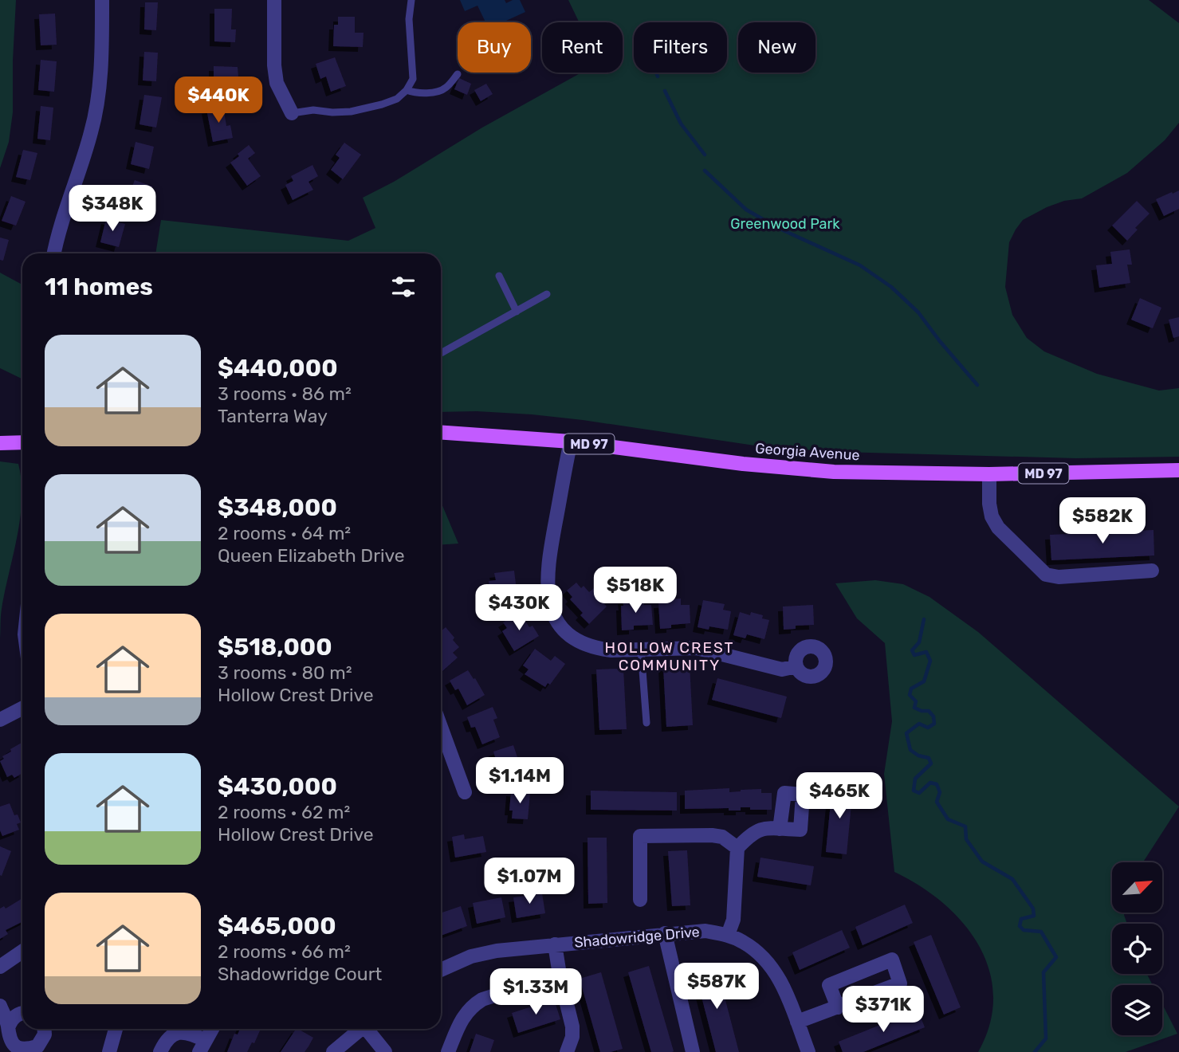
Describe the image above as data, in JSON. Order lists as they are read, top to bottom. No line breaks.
{"streets":{"main road":["MD 97","Georgia Avenue"],"street":["Shadowridge Drive"]},"districts":["HOLLOW CREST COMMUNITY"],"parks":["Greenwood Park"],"north":"top right","page":{"chip":["Buy","Rent","Filters","New"],"price":["$440K","$348K","$582K","$518K","$430K","$1.14M","$465K","$1.07M","$587K","$1.33M","$371K"],"heading":"11 homes","list":[{"name":"$440,000","note":"3 rooms · 86 m² · Tanterra Way"},{"name":"$348,000","note":"2 rooms · 64 m² · Queen Elizabeth Drive"},{"name":"$518,000","note":"3 rooms · 80 m² · Hollow Crest Drive"},{"name":"$430,000","note":"2 rooms · 62 m² · Hollow Crest Drive"},{"name":"$465,000","note":"2 rooms · 66 m² · Shadowridge Court"}]}}
